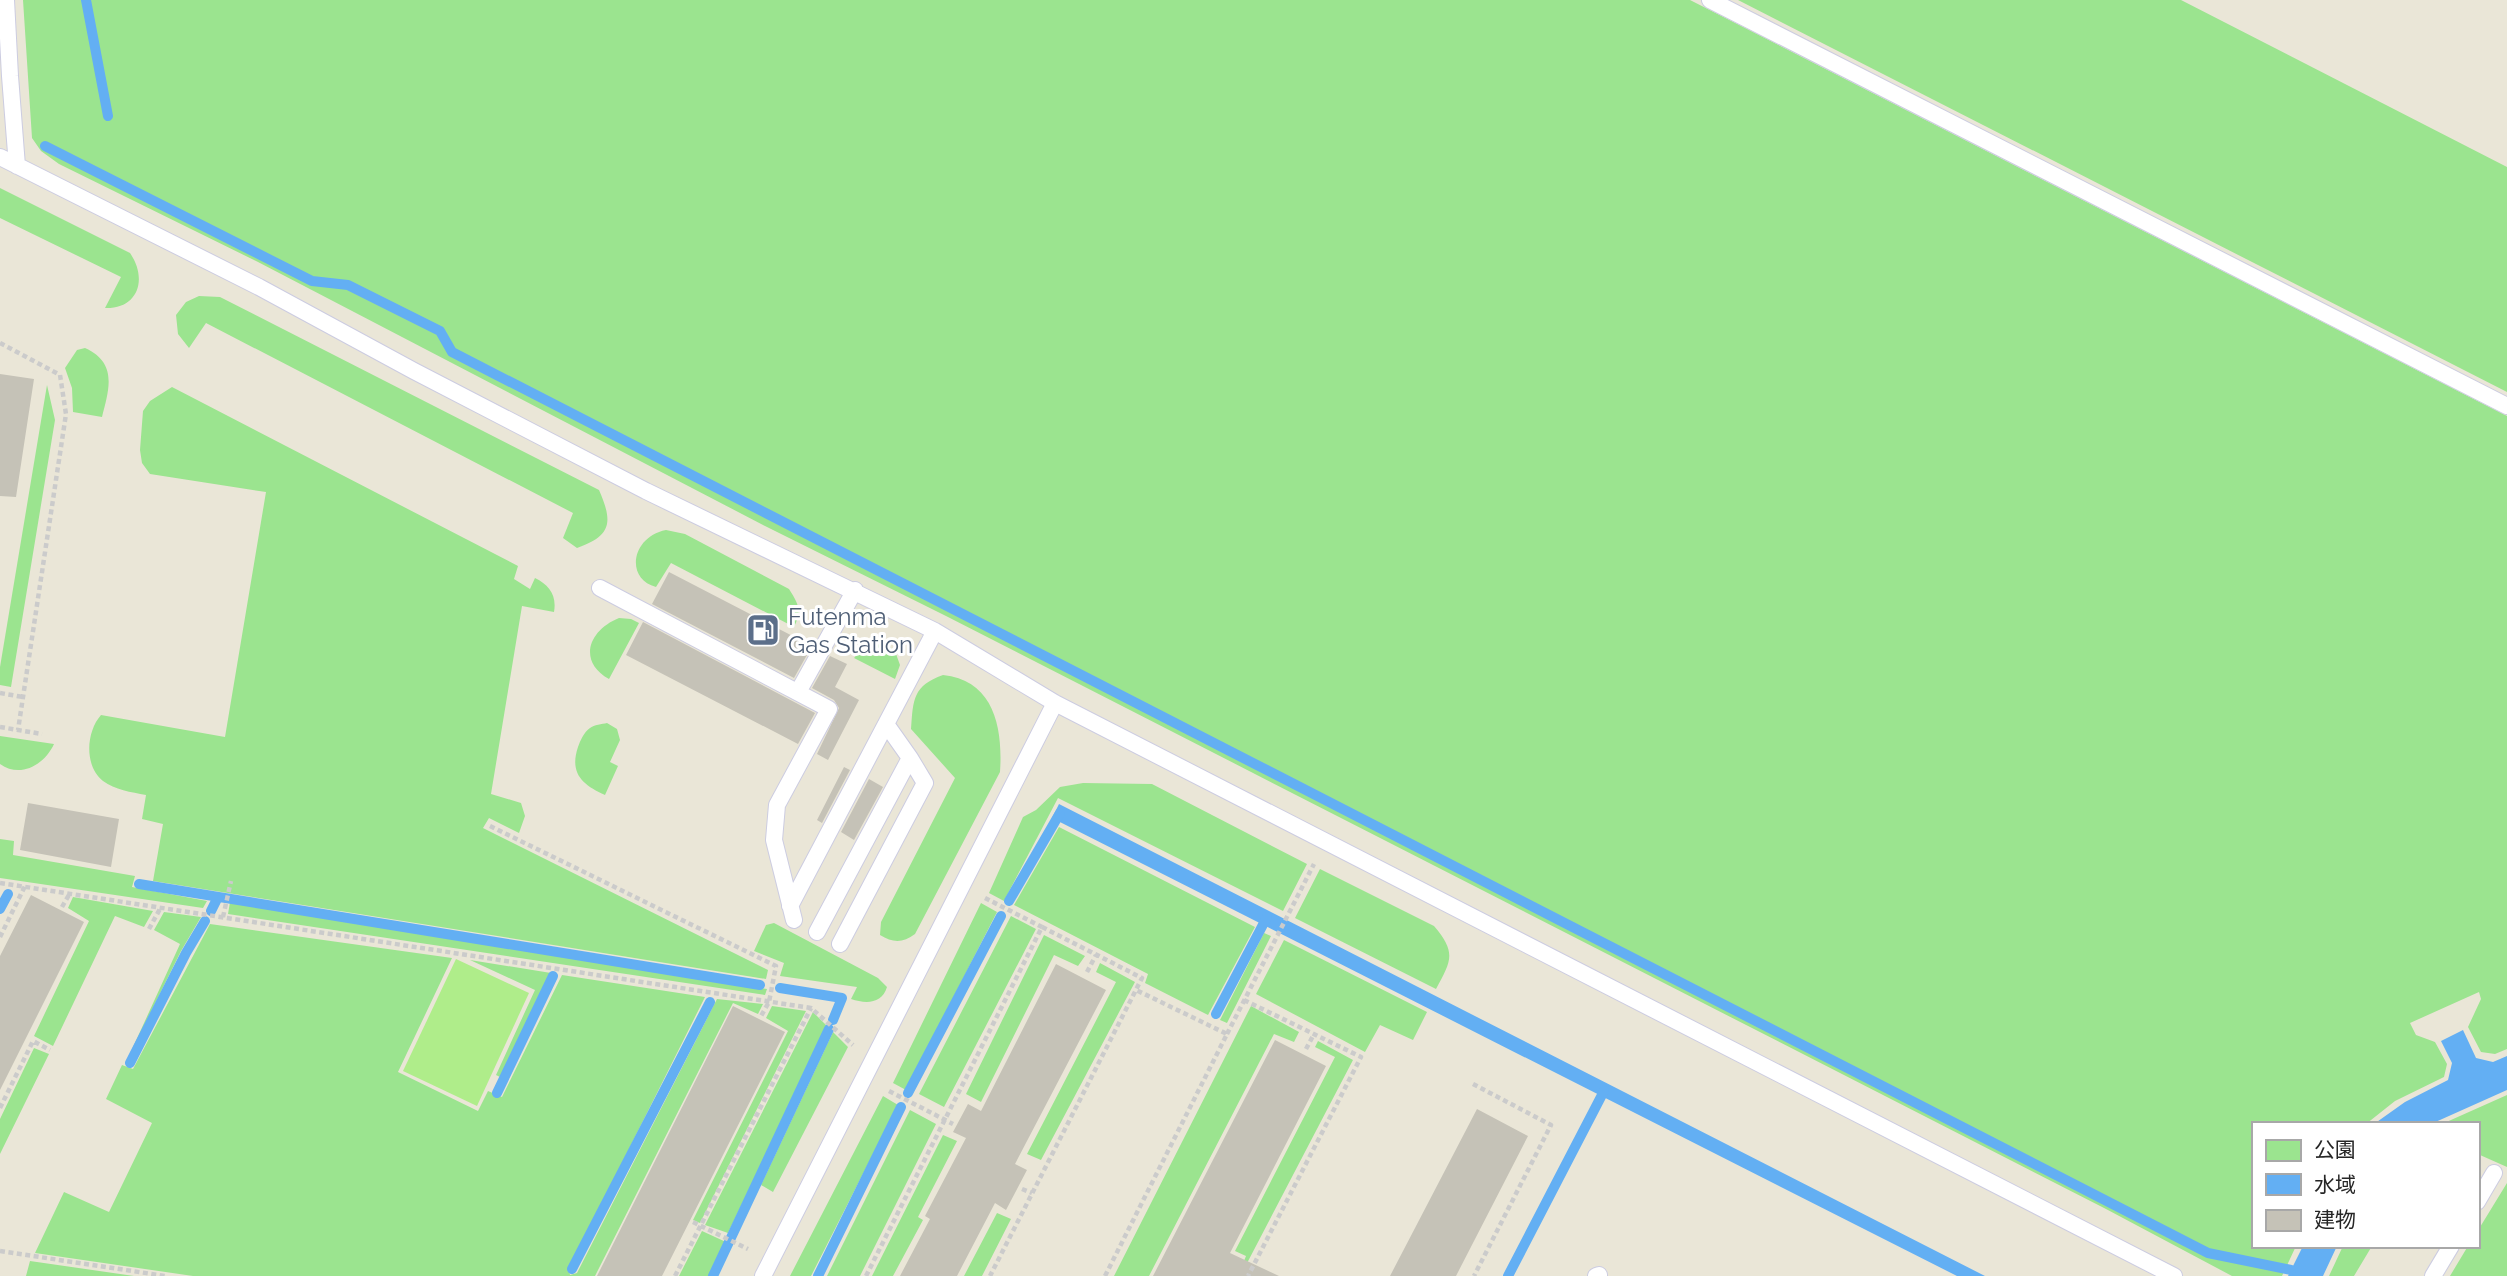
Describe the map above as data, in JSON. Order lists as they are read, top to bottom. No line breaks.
{"places":{"fuel station":["Futenma Gas Station"]},"legend":["公園","水域","建物"]}
